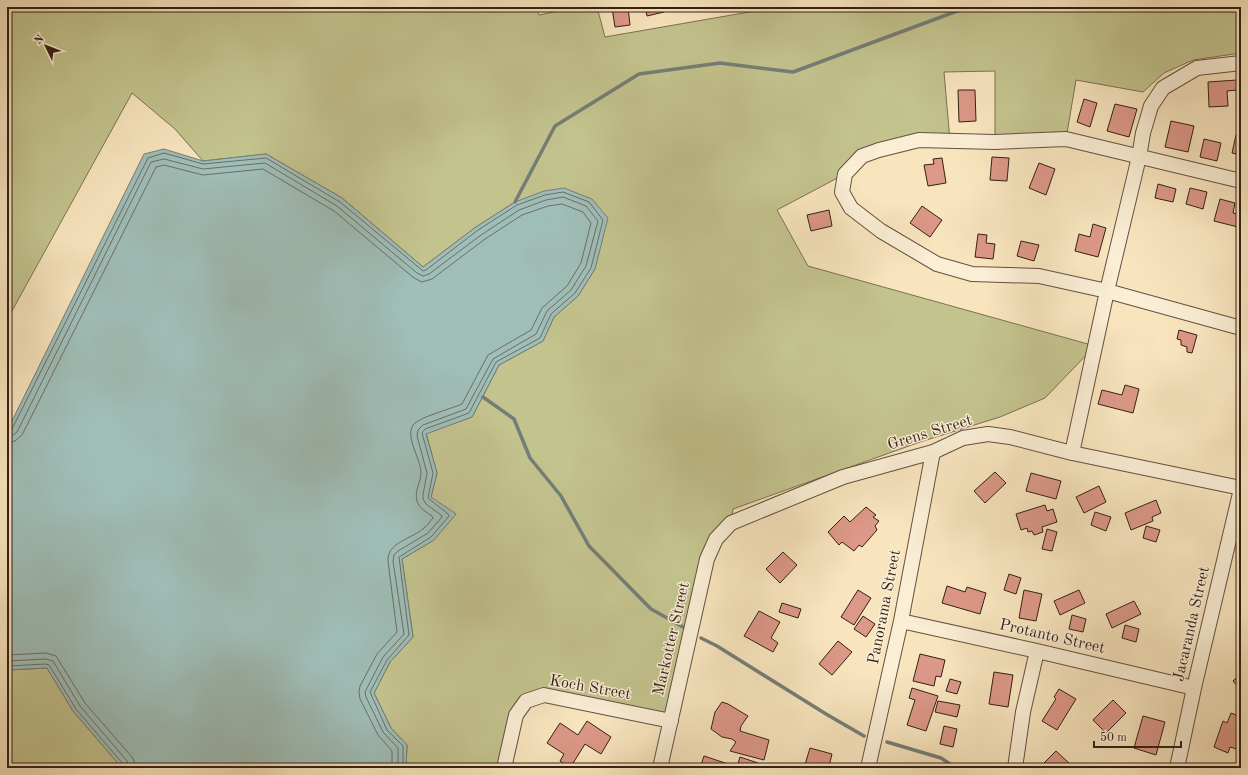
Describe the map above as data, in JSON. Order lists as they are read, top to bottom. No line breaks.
{"streets":{"street":["Grens Street","Panorama Street","Jacaranda Street","Protanto Street","Markotter Street","Koch Street"]},"crossings":[["Grens Street","Panorama Street"],["Grens Street","Jacaranda Street"],["Grens Street","Markotter Street"],["Panorama Street","Protanto Street"],["Jacaranda Street","Protanto Street"],["Markotter Street","Koch Street"]],"scale_bar":"50 m","north":"top left"}
